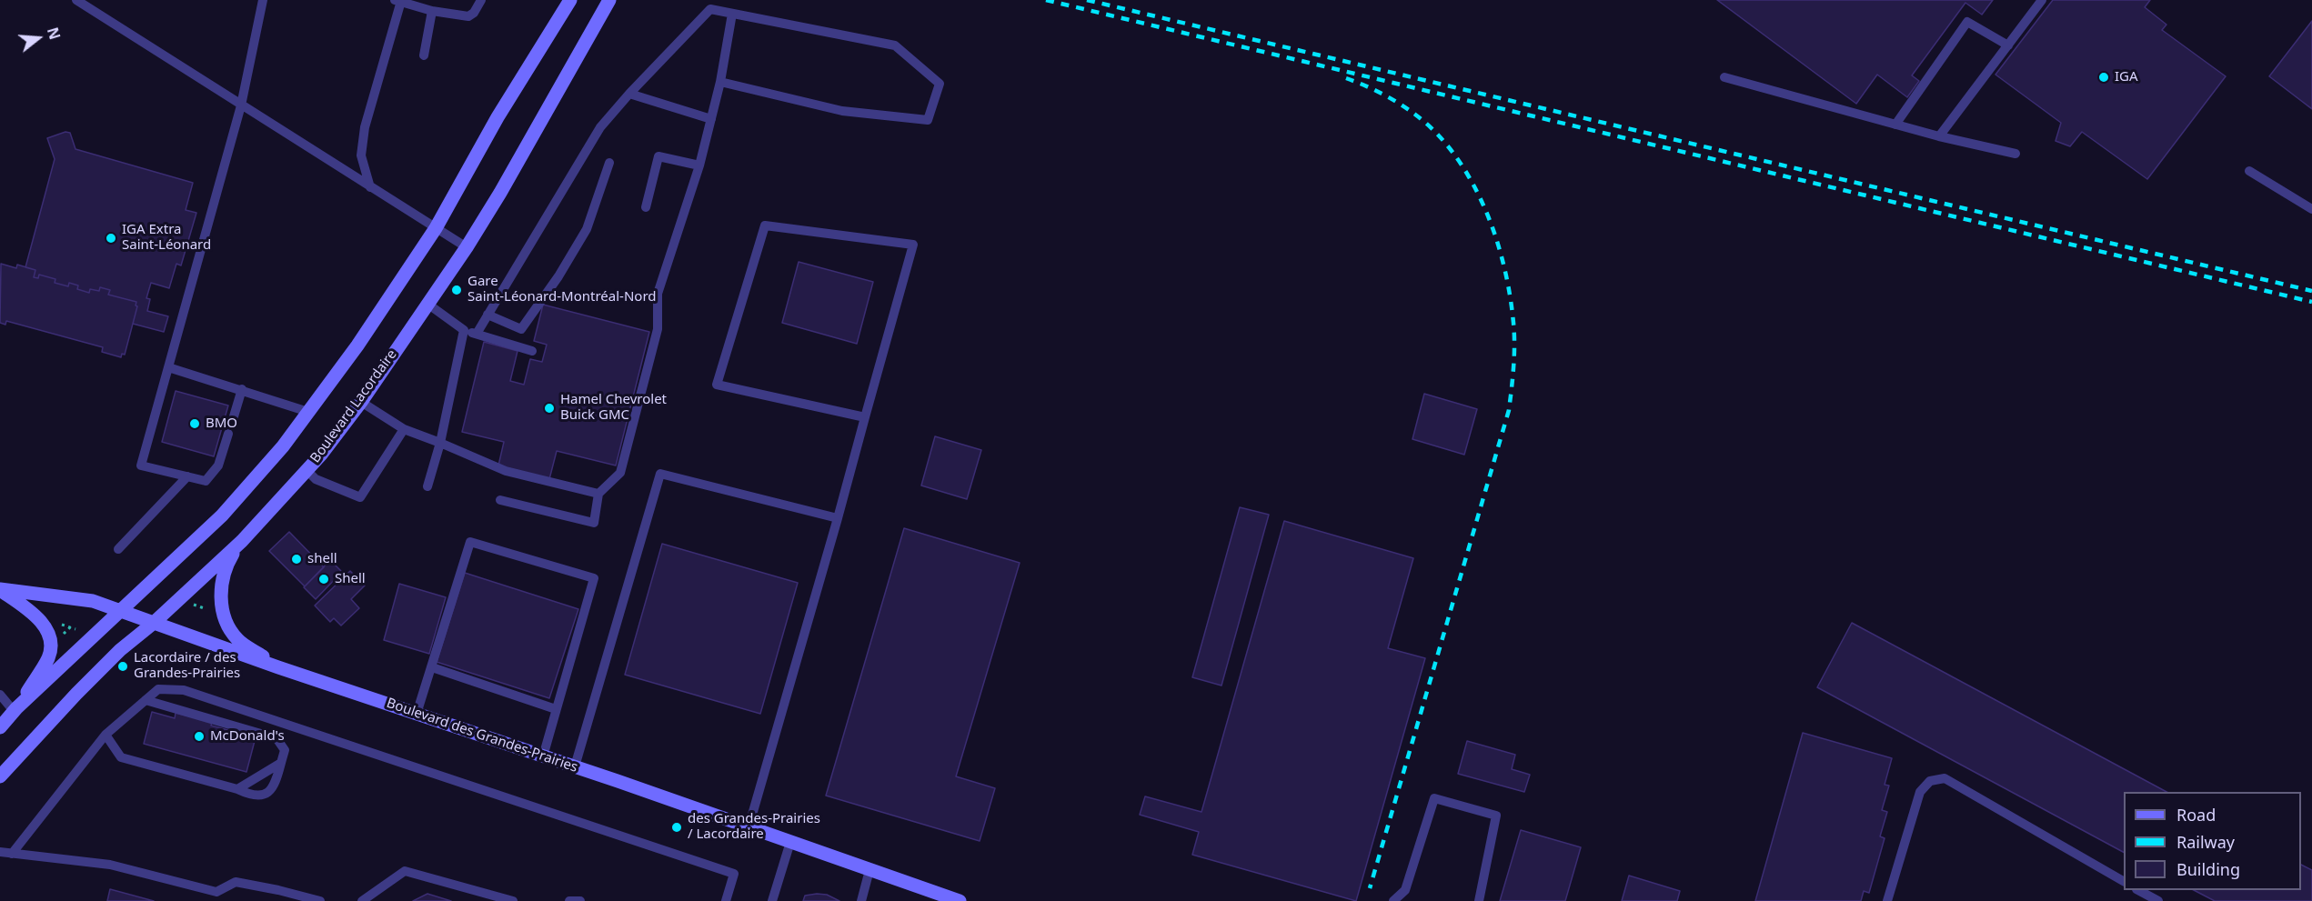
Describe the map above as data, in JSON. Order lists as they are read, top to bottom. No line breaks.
{"streets":{"main road":["Boulevard Lacordaire","Boulevard des Grandes-Prairies"]},"crossings":[["Boulevard Lacordaire","Boulevard des Grandes-Prairies"]],"places":["IGA","IGA Extra Saint-Léonard","Gare Saint-Léonard-Montréal-Nord","Hamel Chevrolet Buick GMC","BMO","shell","Shell","Lacordaire / des Grandes-Prairies","McDonald's","des Grandes-Prairies / Lacordaire"],"legend":["Road","Railway","Building"],"north":"right"}
